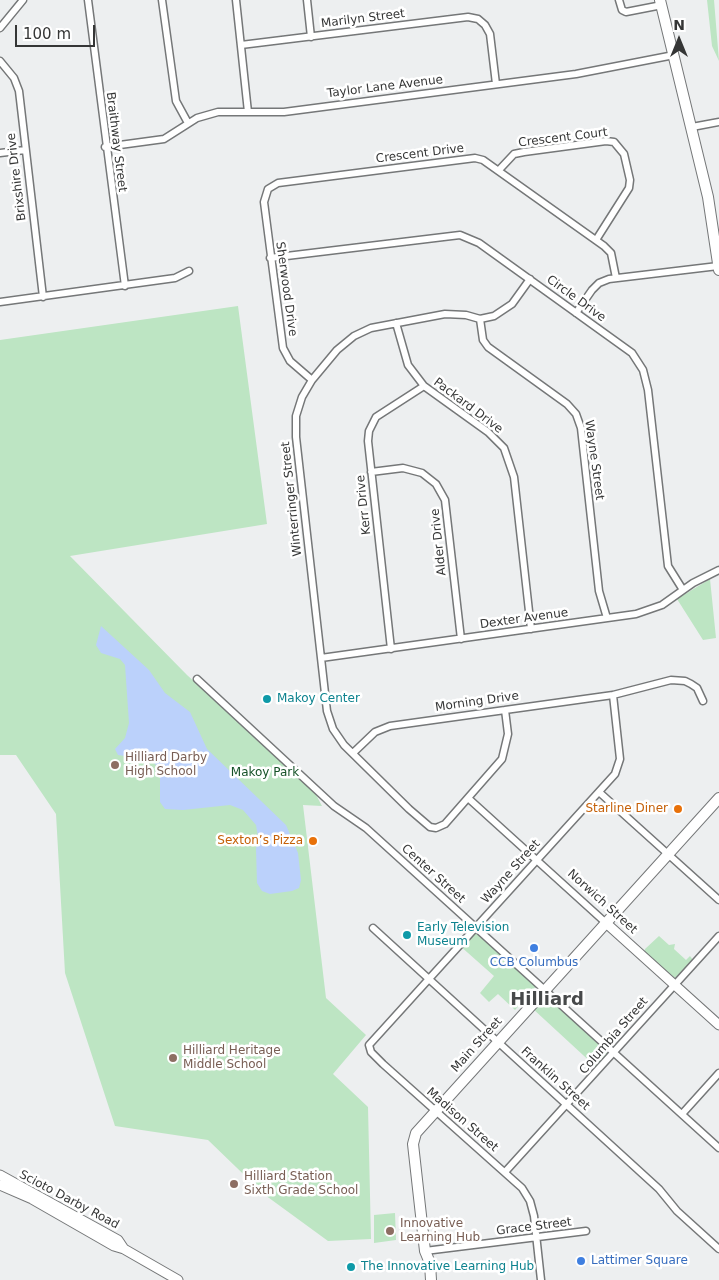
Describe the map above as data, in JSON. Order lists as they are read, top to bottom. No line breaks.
{"streets":{"main road":["Norwich Street","Main Street","Scioto Darby Road"],"street":["Marilyn Street","Taylor Lane Avenue","Crescent Court","Braithway Street","Crescent Drive","Brixshire Drive","Sherwood Drive","Circle Drive","Packard Drive","Wayne Street","Winterringer Street","Kerr Drive","Alder Drive","Dexter Avenue","Morning Drive","Center Street","Columbia Street","Franklin Street","Madison Street","Grace Street"]},"crossings":[["Marilyn Street","Taylor Lane Avenue"],["Taylor Lane Avenue","Braithway Street"],["Crescent Court","Crescent Drive"],["Crescent Drive","Sherwood Drive"],["Sherwood Drive","Circle Drive"],["Sherwood Drive","Winterringer Street"],["Circle Drive","Dexter Avenue"],["Packard Drive","Winterringer Street"],["Packard Drive","Kerr Drive"],["Packard Drive","Dexter Avenue"],["Wayne Street","Winterringer Street"],["Wayne Street","Dexter Avenue"],["Wayne Street","Morning Drive"],["Wayne Street","Center Street"],["Wayne Street","Norwich Street"],["Wayne Street","Franklin Street"],["Wayne Street","Madison Street"],["Winterringer Street","Dexter Avenue"],["Winterringer Street","Morning Drive"],["Winterringer Street","Norwich Street"],["Kerr Drive","Alder Drive"],["Kerr Drive","Dexter Avenue"],["Alder Drive","Dexter Avenue"],["Center Street","Columbia Street"],["Center Street","Main Street"],["Norwich Street","Columbia Street"],["Norwich Street","Main Street"],["Columbia Street","Franklin Street"],["Columbia Street","Madison Street"],["Main Street","Franklin Street"],["Main Street","Madison Street"],["Main Street","Grace Street"],["Madison Street","Grace Street"]],"districts":["Hilliard"],"parks":["Makoy Park"],"places":["Makoy Center","Hilliard Darby High School","Starline Diner","Sexton’s Pizza","Early Television Museum","CCB Columbus","Hilliard Heritage Middle School","Hilliard Station Sixth Grade School","Innovative Learning Hub","Lattimer Square","The Innovative Learning Hub"],"scale_bar":"100 m","north":"top"}
